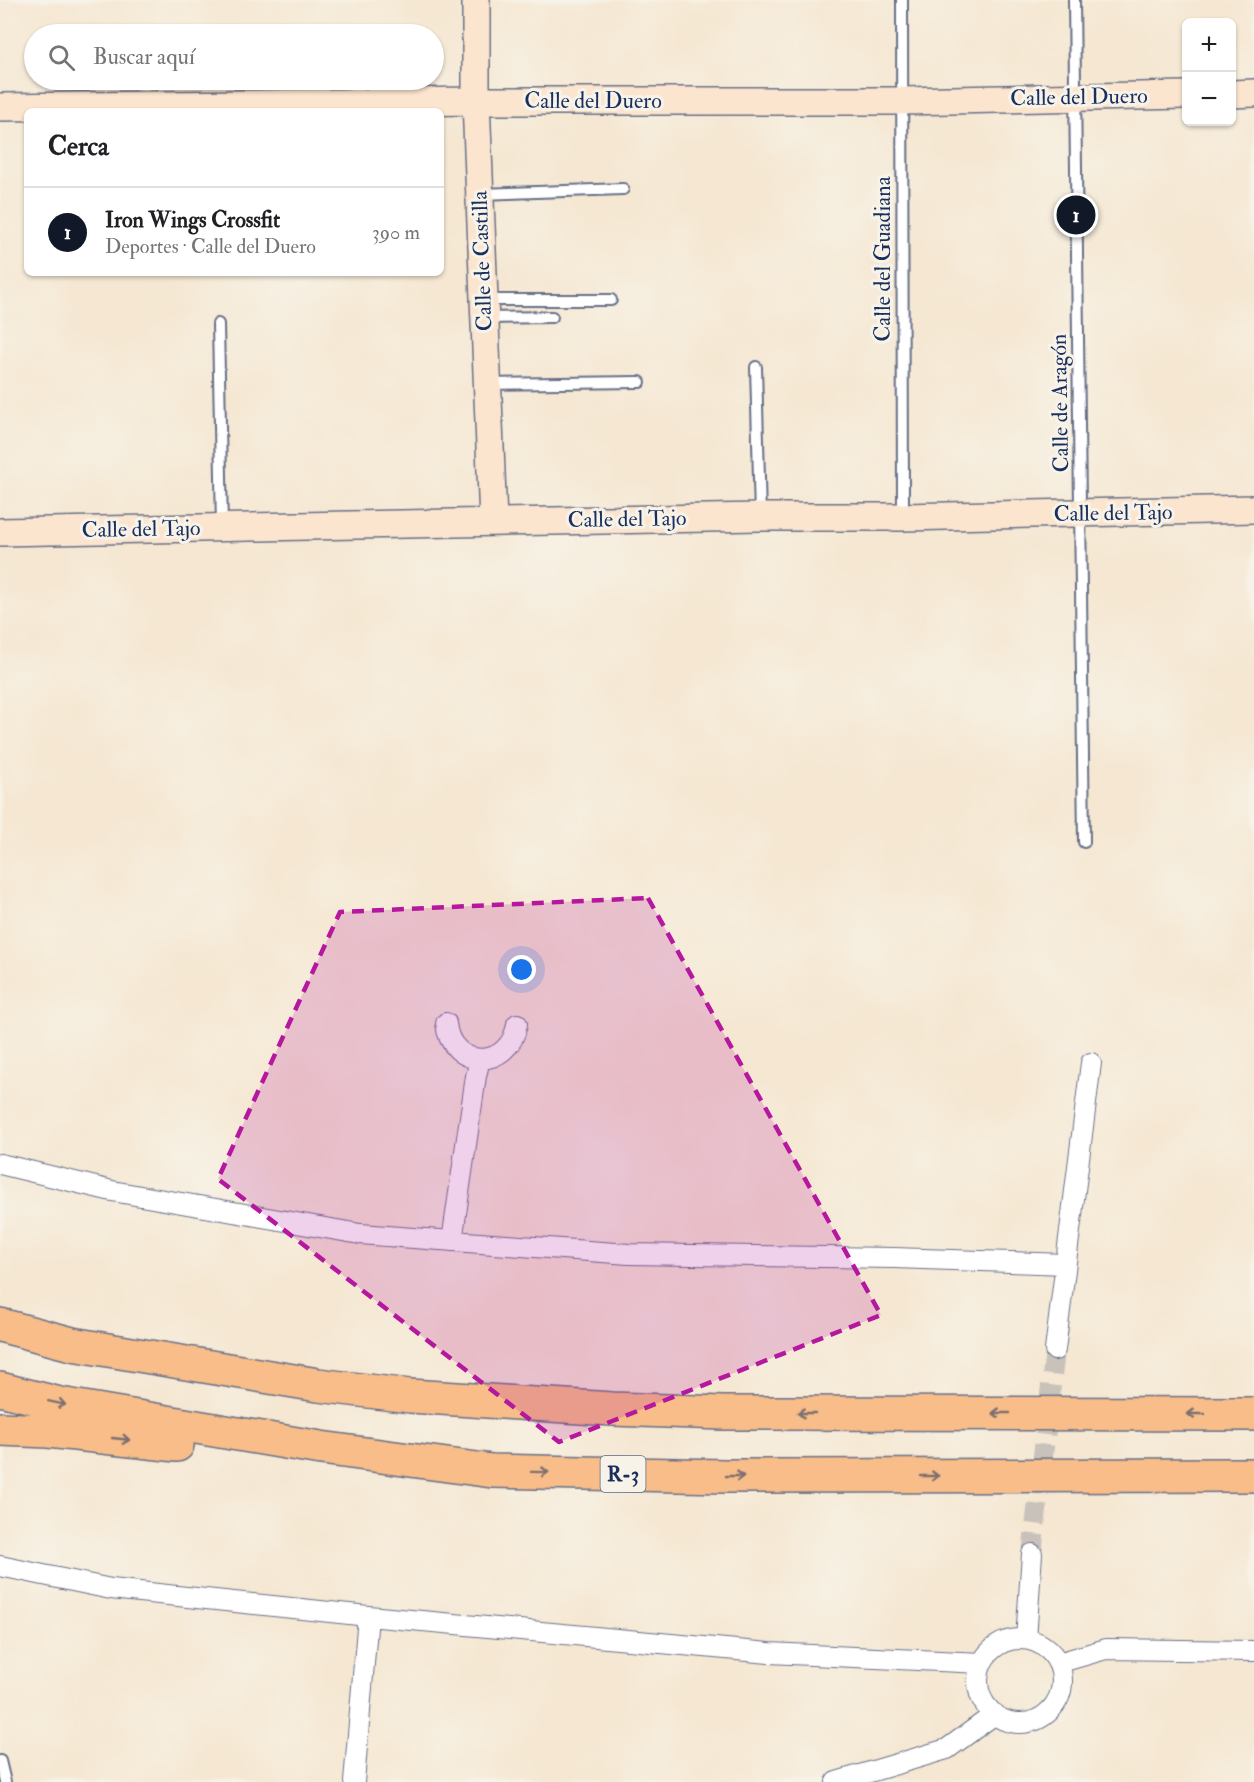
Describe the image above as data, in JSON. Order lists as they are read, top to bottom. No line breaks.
{"streets":{"highway":["R-3"],"street":["Calle del Duero","Calle de Castilla","Calle del Tajo"],"lane":["Calle del Guadiana","Calle de Aragón"]},"crossings":[["Calle del Duero","Calle del Guadiana"],["Calle del Duero","Calle de Castilla"],["Calle del Duero","Calle de Aragón"],["Calle del Guadiana","Calle del Tajo"],["Calle de Castilla","Calle del Tajo"],["Calle de Aragón","Calle del Tajo"]],"page":{"map_buttons":["+","−"],"search":"Buscar aquí","heading":"Cerca","list":[{"mark":"1","name":"Iron Wings Crossfit","note":"Deportes · Calle del Duero","value":"390 m"}],"pins":"1"}}
